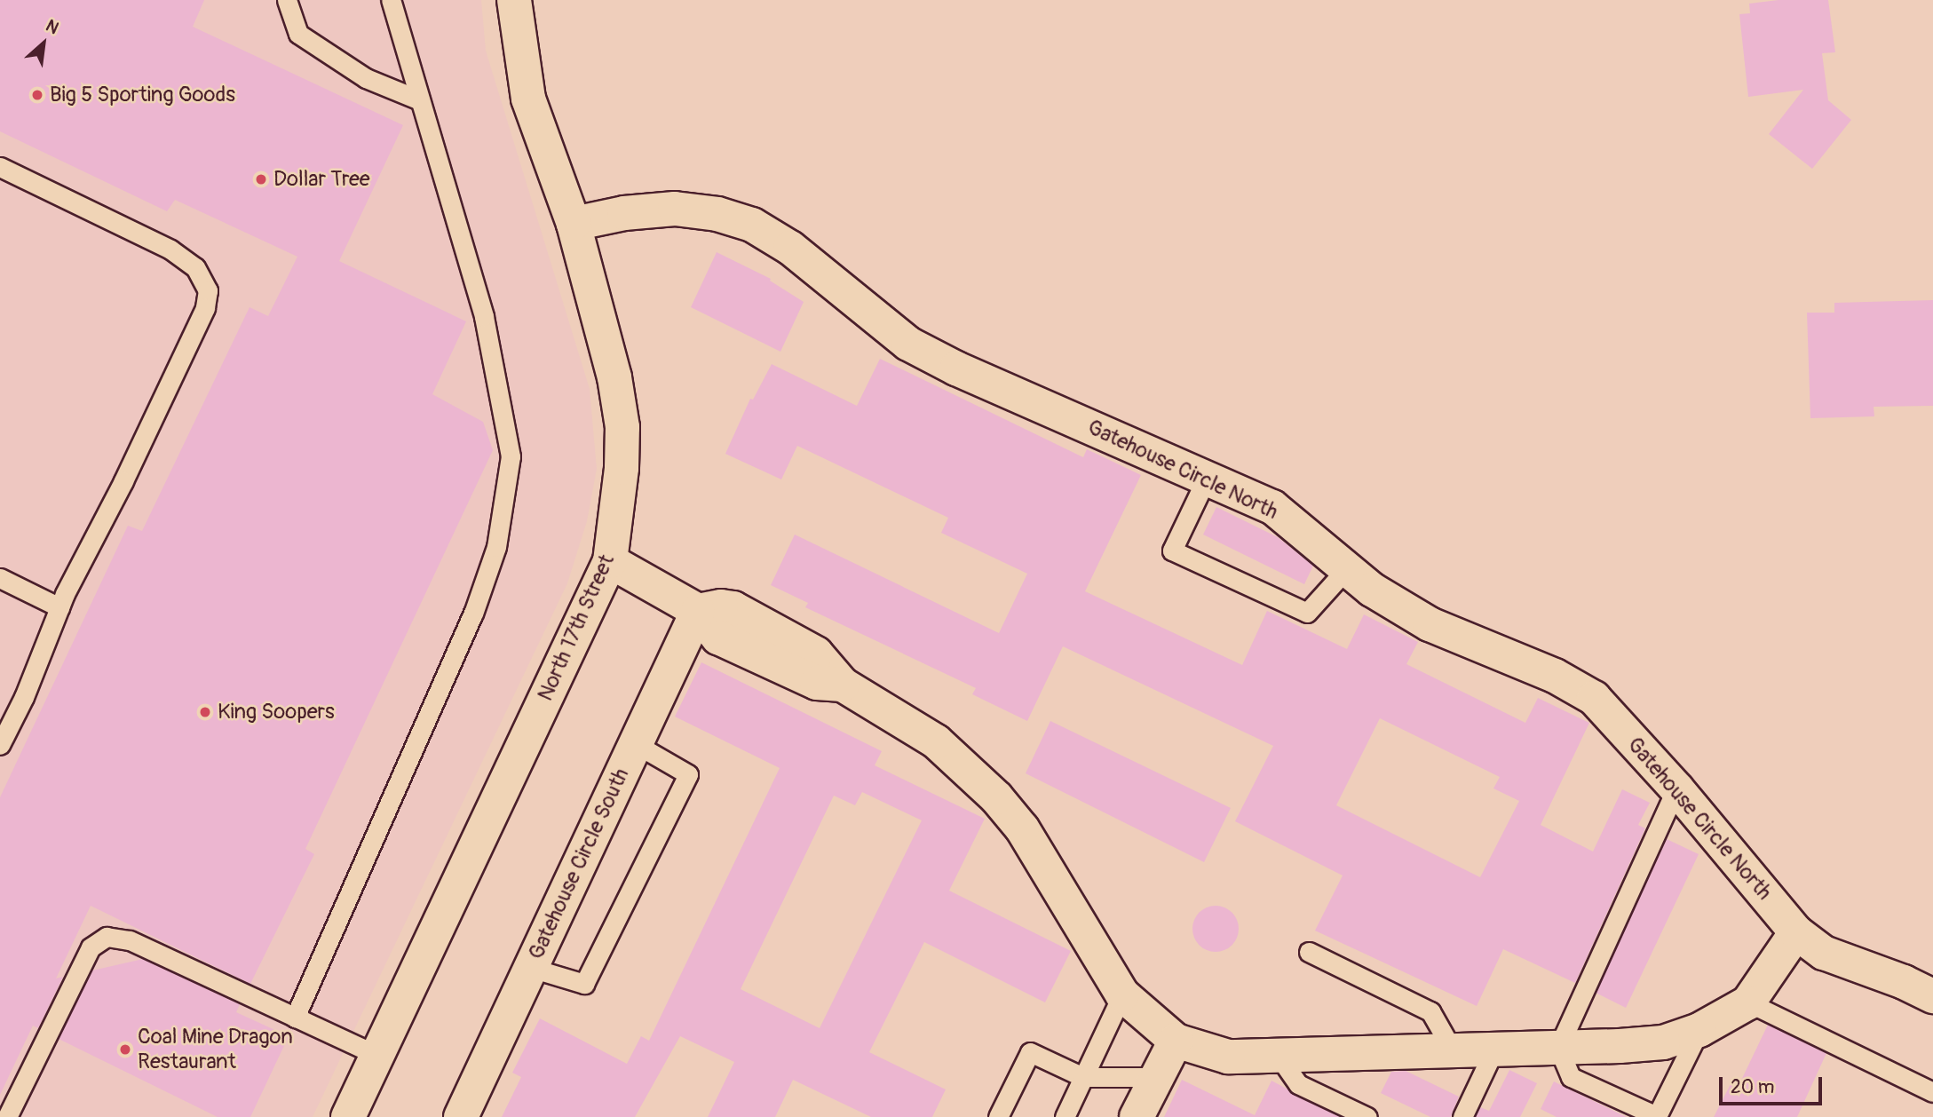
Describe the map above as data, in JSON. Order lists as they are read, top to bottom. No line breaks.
{"streets":{"street":["Gatehouse Circle North","North 17th Street","Gatehouse Circle South"]},"crossings":[["Gatehouse Circle North","North 17th Street"]],"places":["Big 5 Sporting Goods","Dollar Tree","King Soopers","Coal Mine Dragon Restaurant"],"scale_bar":"20 m","north":"top right"}
